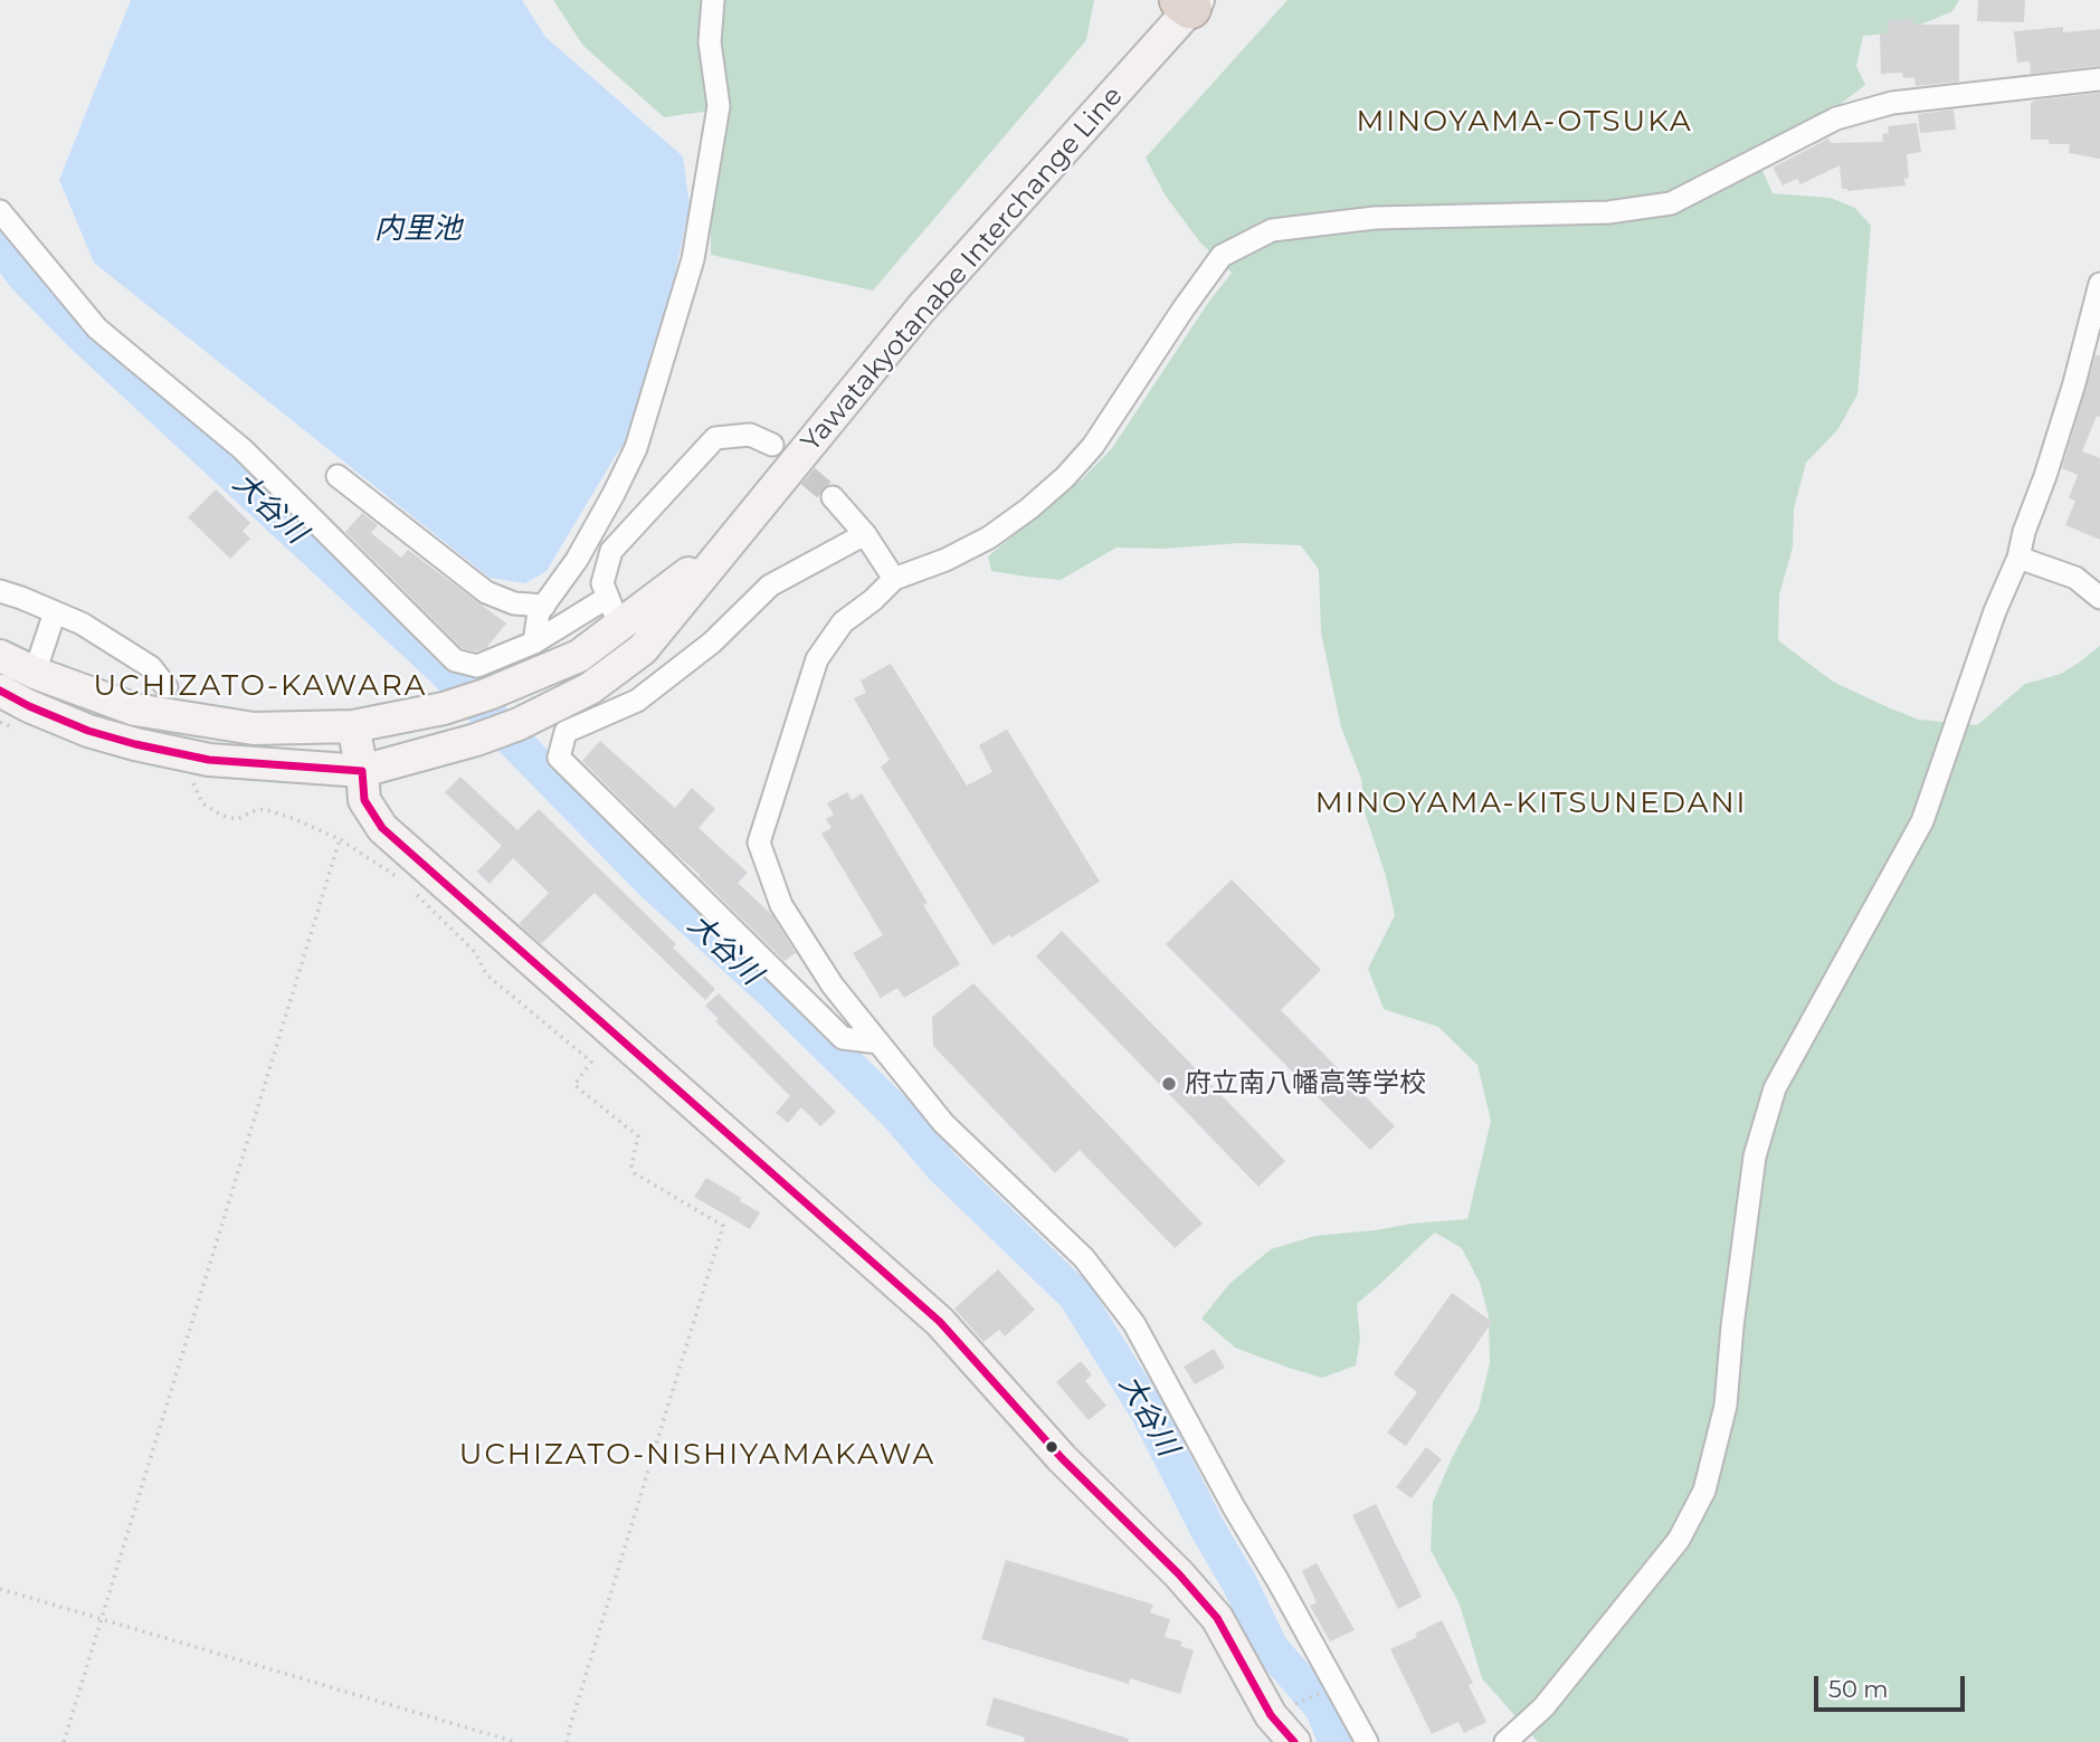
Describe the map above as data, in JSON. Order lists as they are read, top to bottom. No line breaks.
{"streets":{"main road":["Yawatakyotanabe Interchange Line"]},"districts":["MINOYAMA-OTSUKA","UCHIZATO-KAWARA","MINOYAMA-KITSUNEDANI","UCHIZATO-NISHIYAMAKAWA"],"water":["内里池","大谷川"],"places":["府立南八幡高等学校"],"scale_bar":"50 m"}
